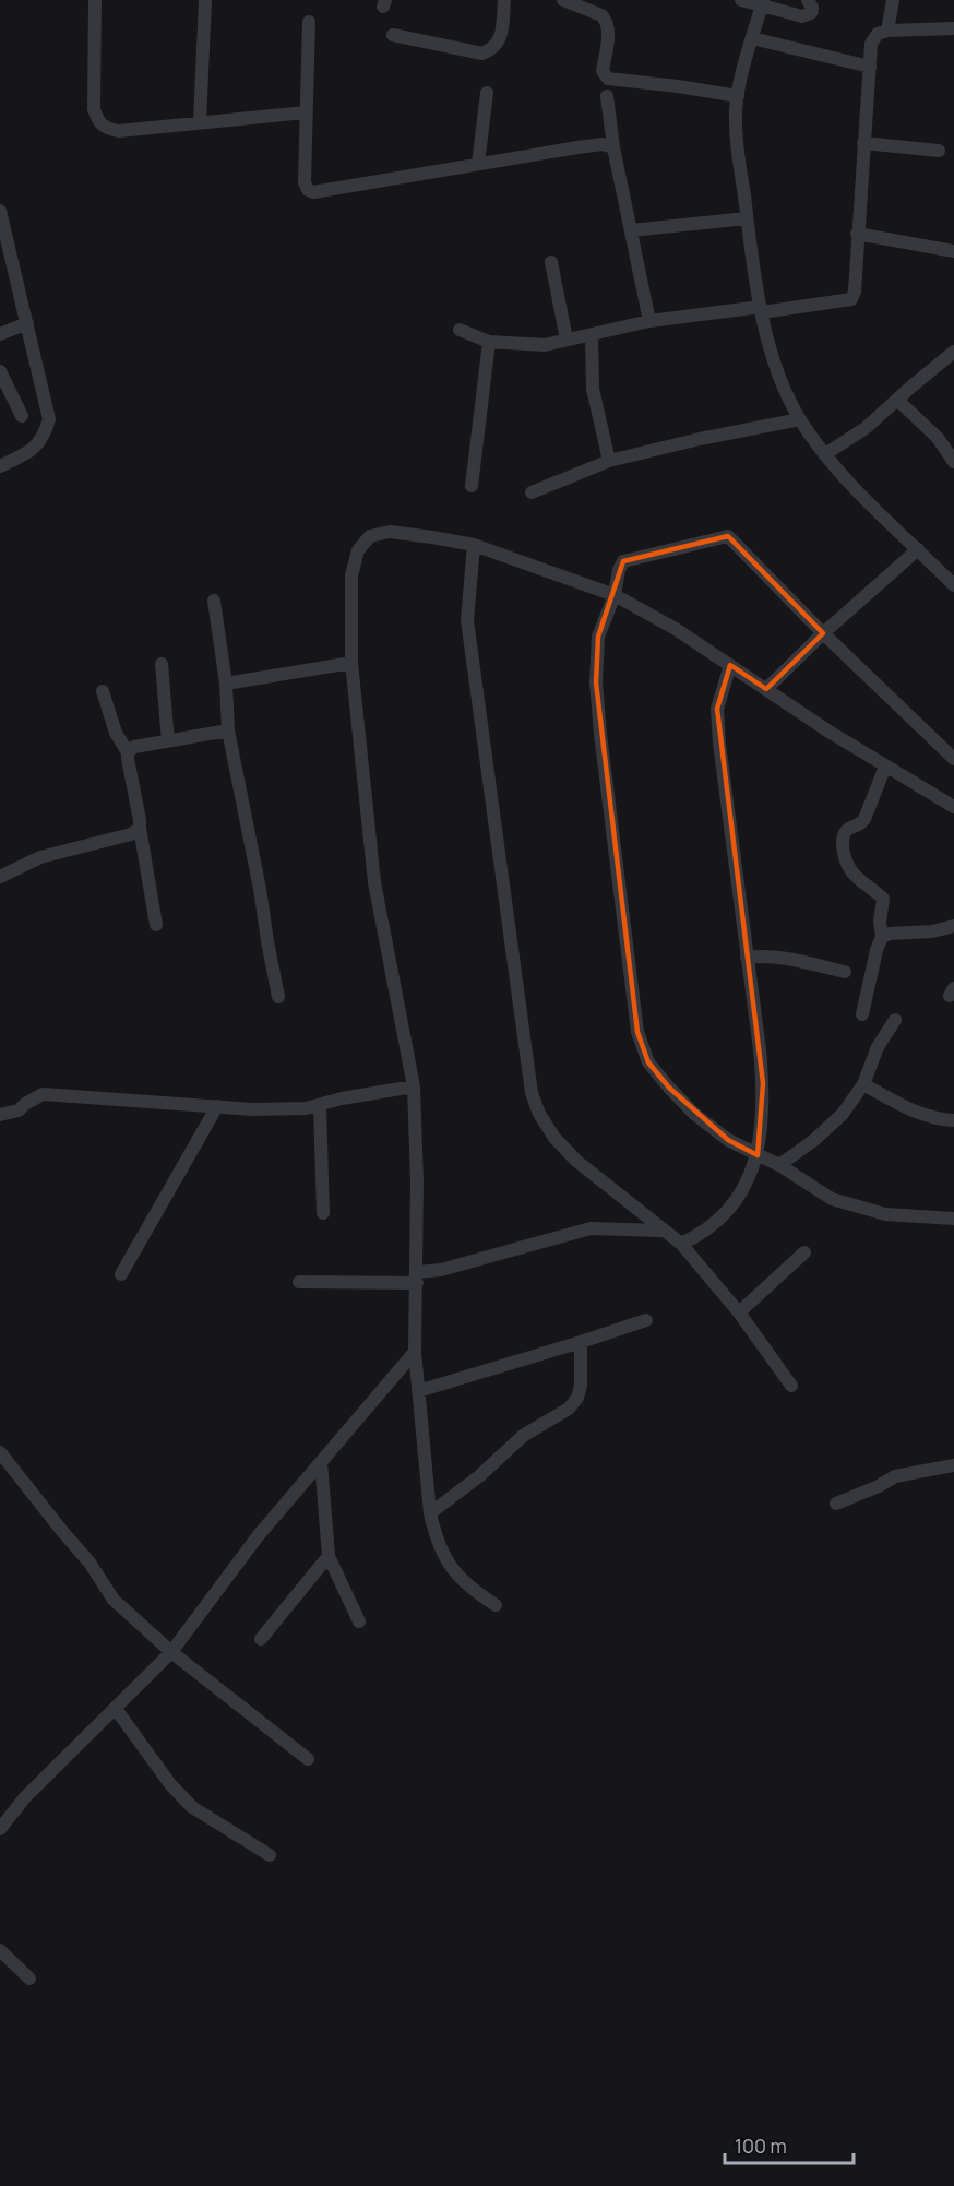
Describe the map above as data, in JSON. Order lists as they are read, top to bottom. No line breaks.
{"scale_bar":"100 m"}
